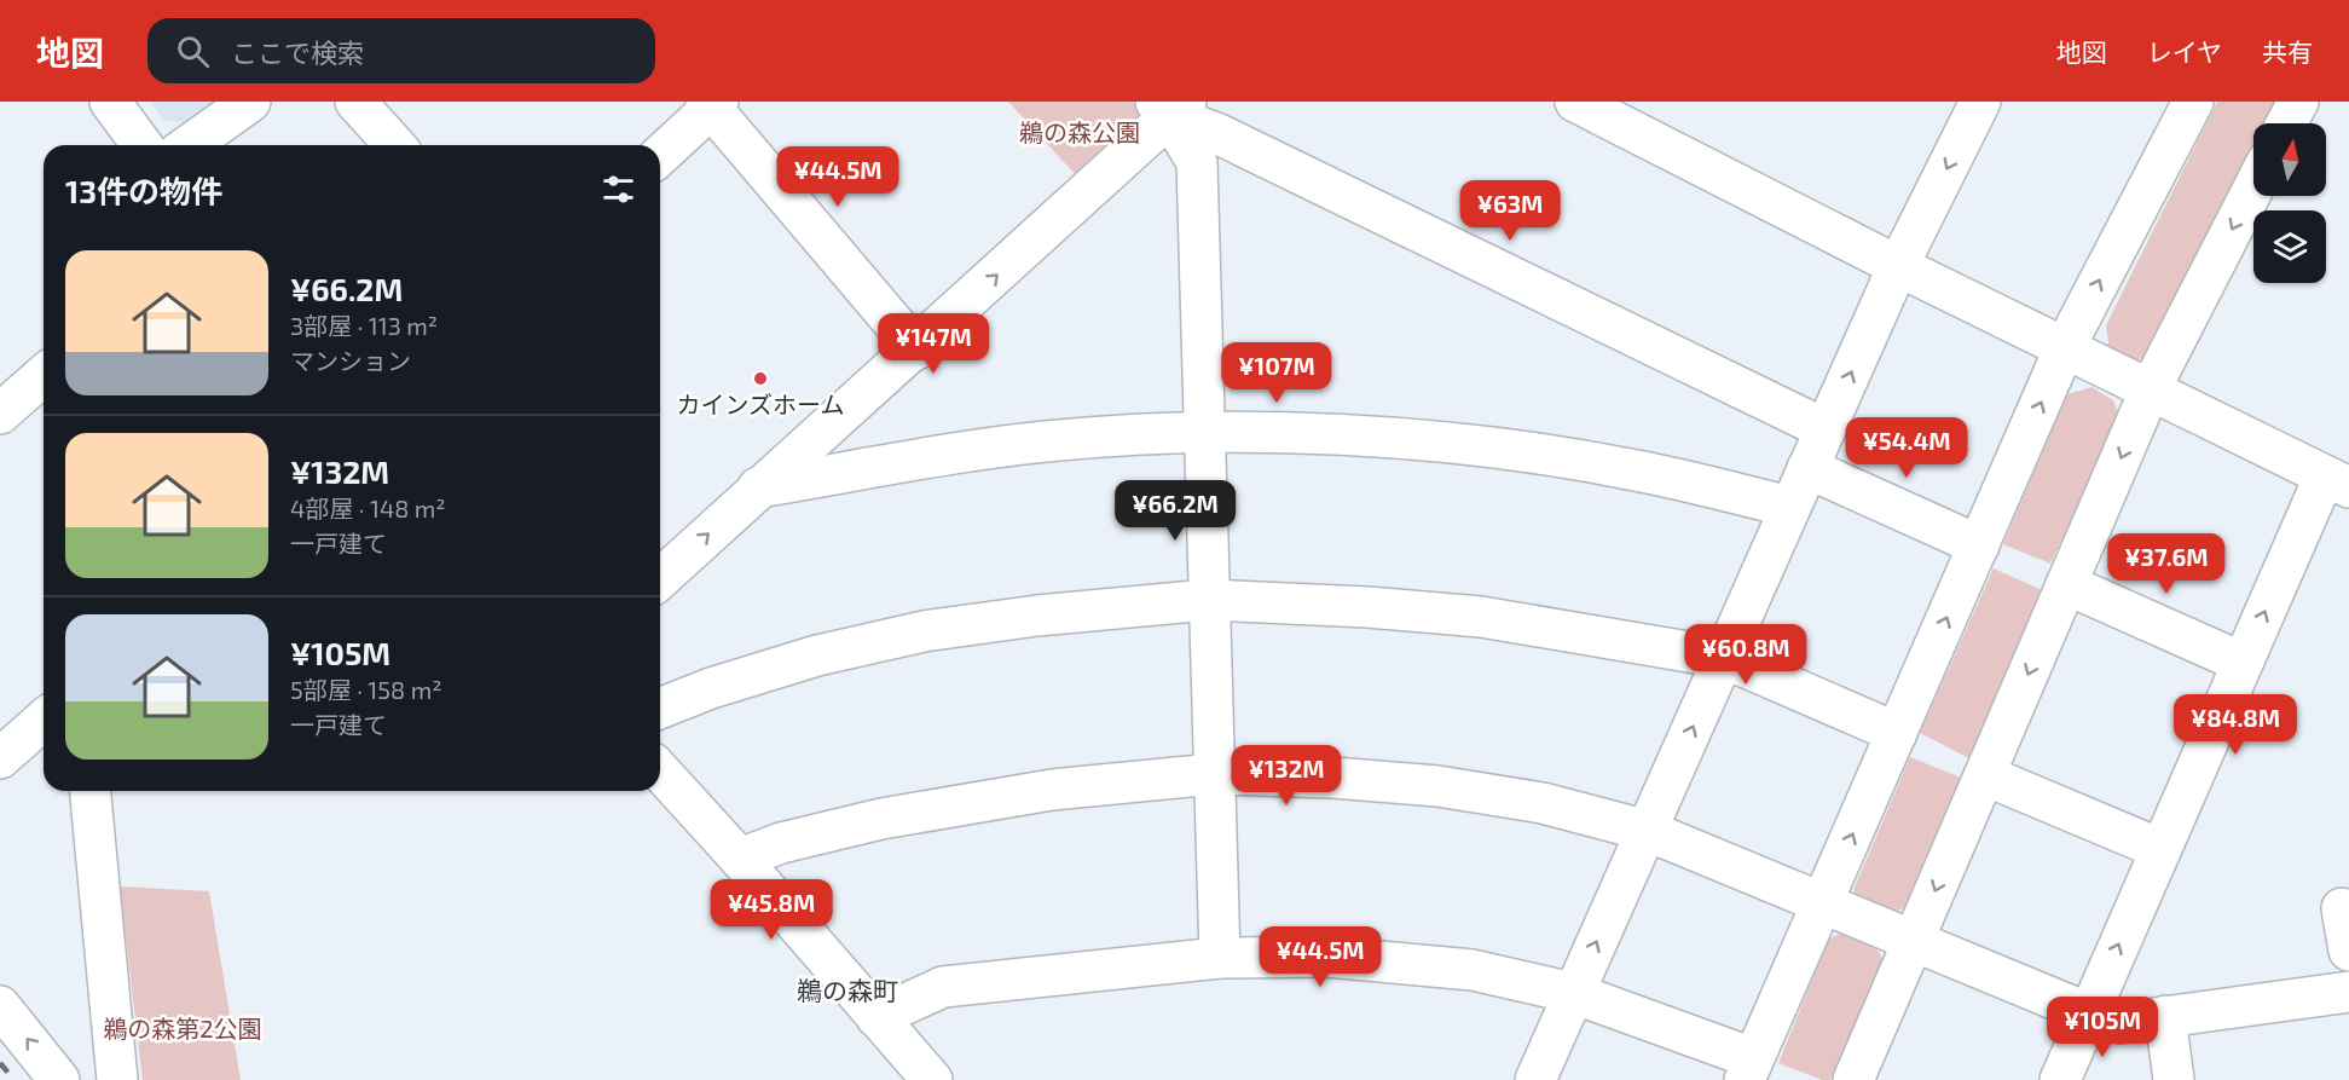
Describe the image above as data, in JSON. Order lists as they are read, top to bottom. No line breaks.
{"districts":["鵜の森町"],"parks":["鵜の森公園","鵜の森第2公園"],"places":["カインズホーム"],"north":"top","page":{"header":"地図","search":"ここで検索","nav":["地図","レイヤ","共有"],"heading":"13件の物件","price":["¥44.5M","¥63M","¥147M","¥107M","¥54.4M","¥66.2M","¥37.6M","¥60.8M","¥84.8M","¥132M","¥45.8M","¥44.5M","¥105M"],"list":[{"name":"¥66.2M","note":"3部屋 · 113 m² · マンション"},{"name":"¥132M","note":"4部屋 · 148 m² · 一戸建て"},{"name":"¥105M","note":"5部屋 · 158 m² · 一戸建て"}]}}
